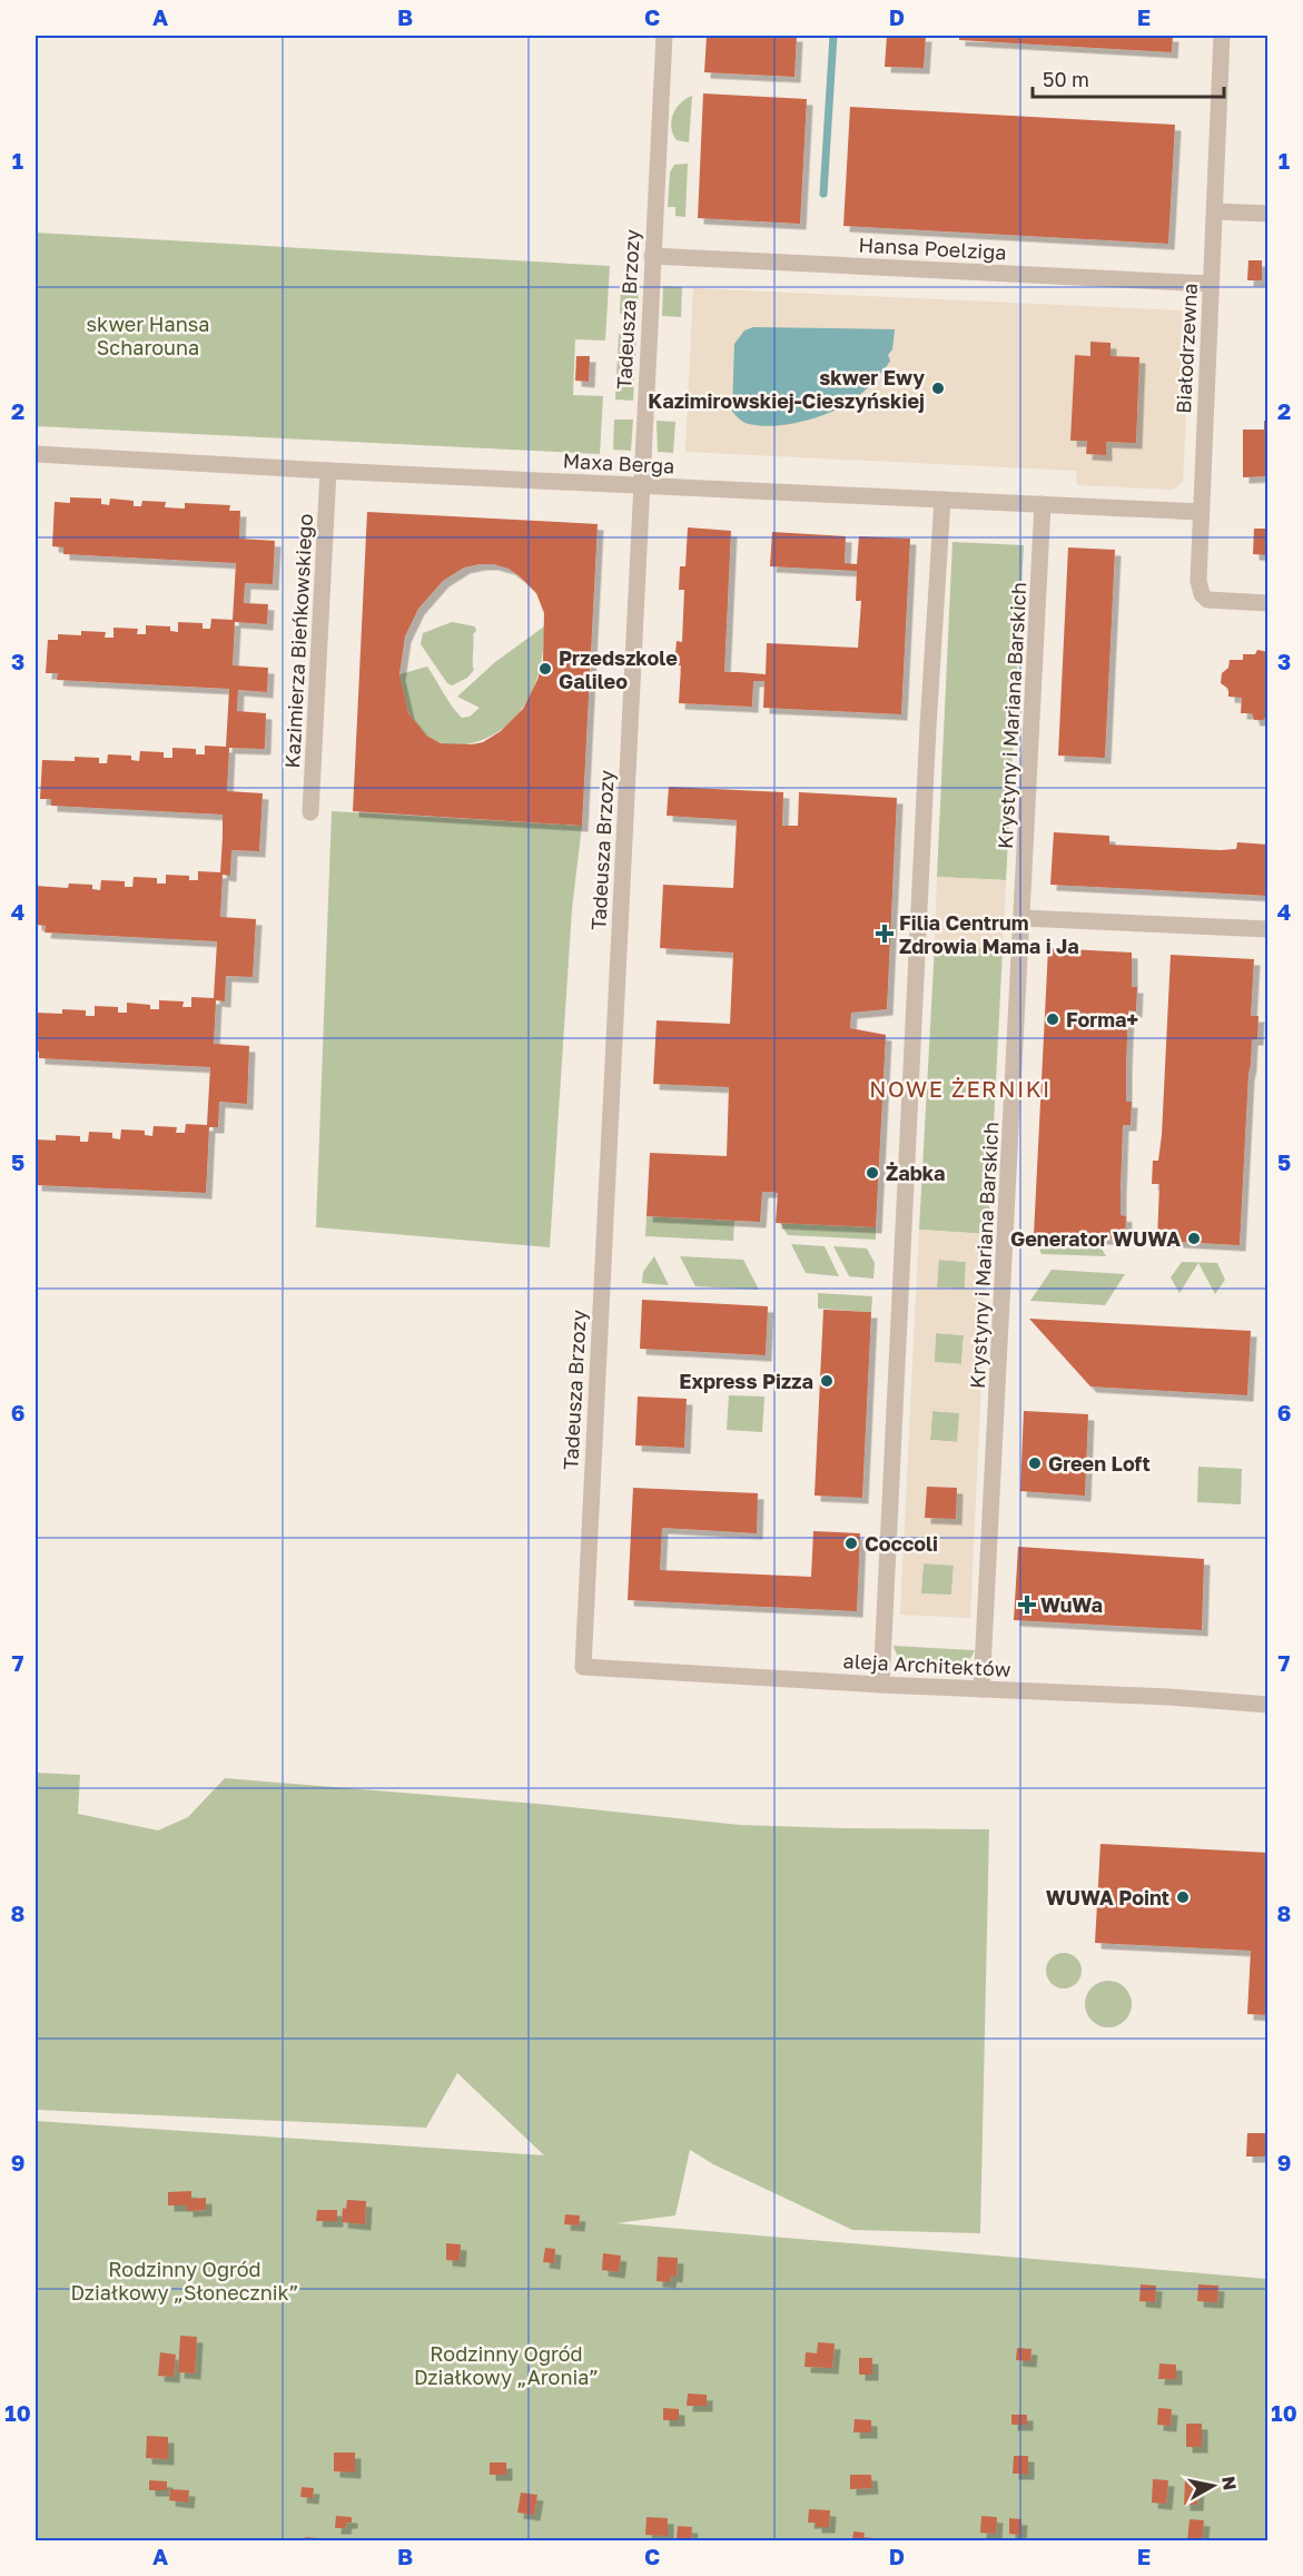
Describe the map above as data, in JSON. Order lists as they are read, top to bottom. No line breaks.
{"streets":{"street":["Hansa Poelziga","Tadeusza Brzozy","Białodrzewna","Maxa Berga","Kazimierza Bieńkowskiego","Krystyny i Mariana Barskich","aleja Architektów"]},"crossings":[["Hansa Poelziga","Tadeusza Brzozy"],["Hansa Poelziga","Białodrzewna"],["Tadeusza Brzozy","Maxa Berga"],["Tadeusza Brzozy","aleja Architektów"],["Białodrzewna","Maxa Berga"],["Maxa Berga","Kazimierza Bieńkowskiego"],["Maxa Berga","Krystyny i Mariana Barskich"],["Krystyny i Mariana Barskich","aleja Architektów"]],"districts":["NOWE ŻERNIKI"],"parks":["skwer Hansa Scharouna","Rodzinny Ogród Działkowy „Słonecznik”","Rodzinny Ogród Działkowy „Aronia”"],"places":{"other":["skwer Ewy Kazimirowskiej-Cieszyńskiej","Przedszkole Galileo","Forma+","Żabka","Generator WUWA","Express Pizza","Green Loft","Coccoli","WUWA Point"],"health":["Filia Centrum Zdrowia Mama i Ja","WuWa"]},"scale_bar":"50 m","north":"right","grid":{"columns":["A","B","C","D","E"],"rows":["1","2","3","4","5","6","7","8","9","10"]}}
